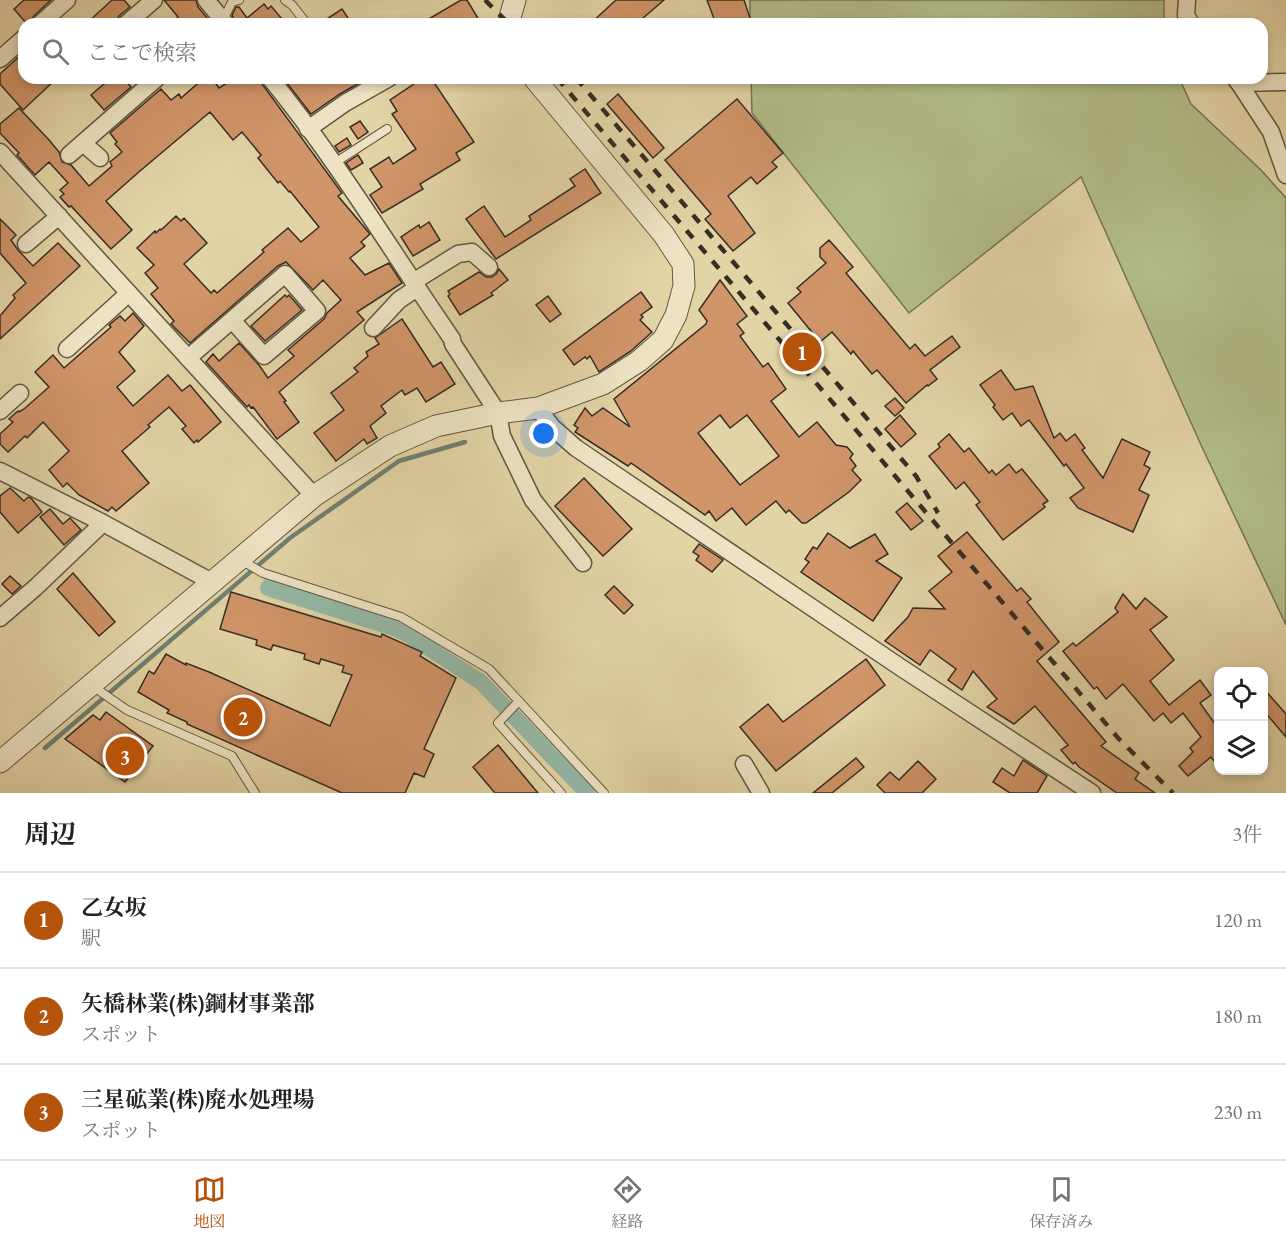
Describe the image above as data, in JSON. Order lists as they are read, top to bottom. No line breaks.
{"page":{"search":"ここで検索","pins":["1","2","3"],"heading":["周辺","3件"],"list":[{"mark":"1","name":"乙女坂","note":"駅","value":"120 m"},{"mark":"2","name":"矢橋林業(株)鋼材事業部","note":"スポット","value":"180 m"},{"mark":"3","name":"三星砿業(株)廃水処理場","note":"スポット","value":"230 m"}],"nav":["地図","経路","保存済み"]}}
